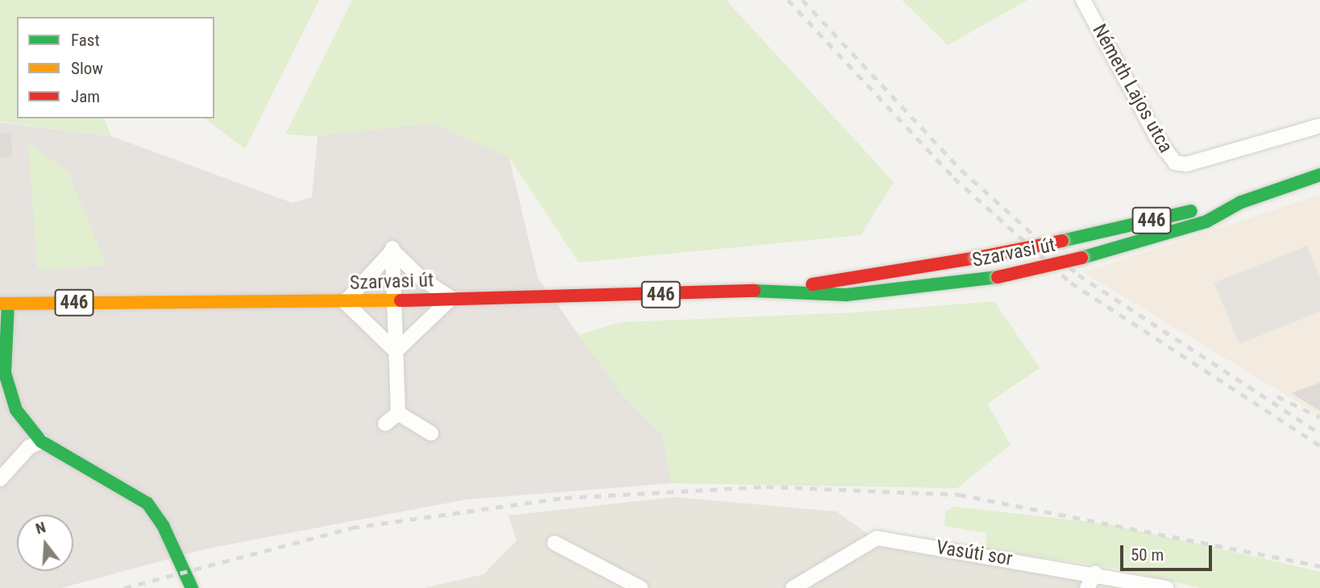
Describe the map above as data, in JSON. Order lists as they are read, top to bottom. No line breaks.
{"streets":{"main road":["446","Szarvasi út"],"street":["Németh Lajos utca","Vasúti sor"]},"legend":["Fast","Slow","Jam"],"scale_bar":"50 m","north":"top"}
